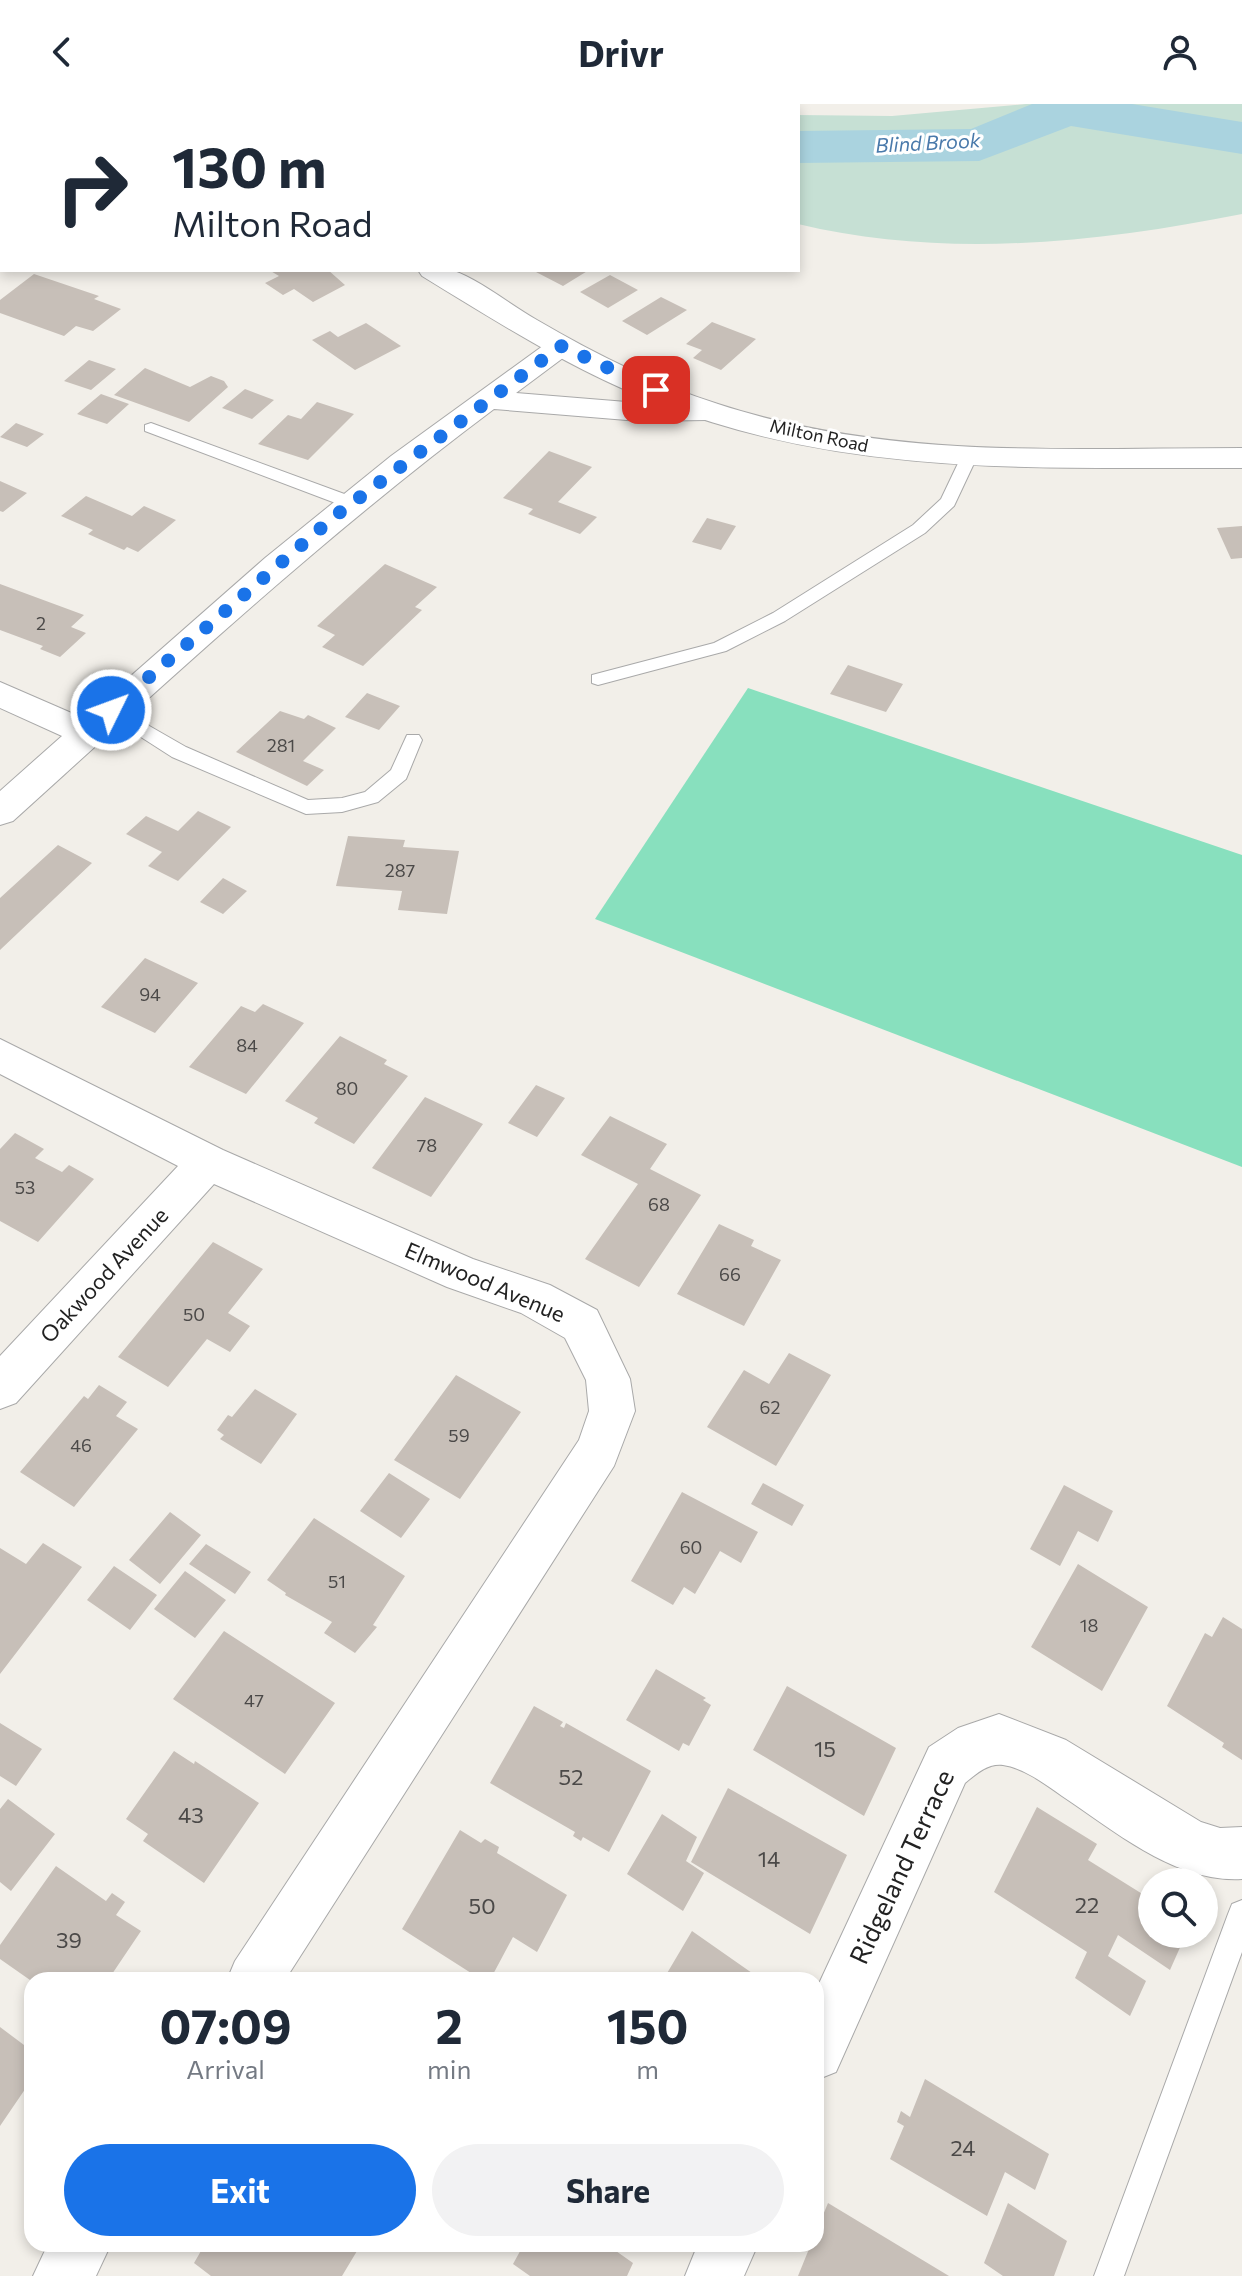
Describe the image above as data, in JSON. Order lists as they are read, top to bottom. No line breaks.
{"streets":{"street":["Milton Road","Oakwood Avenue","Elmwood Avenue","Ridgeland Terrace"]},"crossings":[["Oakwood Avenue","Elmwood Avenue"]],"water":["Blind Brook"],"house_numbers":["2","281","287","94","84","80","78","53","68","66","50","62","59","46","60","51","18","47","15","52","43","14","22","50","39","24"],"page":{"header":"Drivr","turn":["130 m","Milton Road"],"eta":["07:09","Arrival","2","min","150","m"],"buttons":["Exit","Share"]}}
